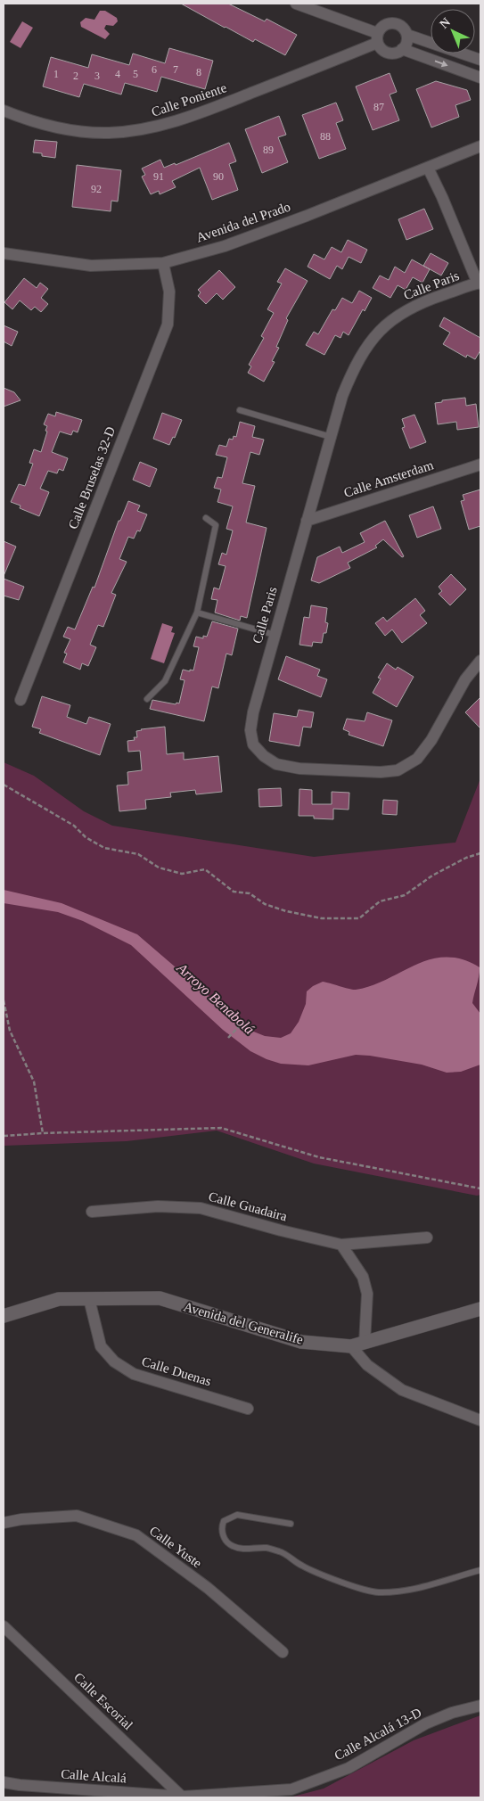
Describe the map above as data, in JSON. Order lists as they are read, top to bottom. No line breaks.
{"streets":{"street":["Calle Poniente","Avenida del Prado","Calle Paris","Calle Bruselas 32-D","Calle Amsterdam","Calle Guadaira","Avenida del Generalife","Calle Duenas","Calle Yuste","Calle Escorial","Calle Alcalá 13-D","Calle Alcalá"]},"crossings":[["Avenida del Prado","Calle Bruselas 32-D"],["Calle Paris","Calle Amsterdam"],["Avenida del Generalife","Calle Duenas"],["Calle Escorial","Calle Alcalá 13-D"],["Calle Escorial","Calle Alcalá"],["Calle Alcalá 13-D","Calle Alcalá"]],"water":["Arroyo Benabolá"],"house_numbers":["6","7","8","1","4","5","2","3","87","88","89","91","90","92"],"north":"top left"}
